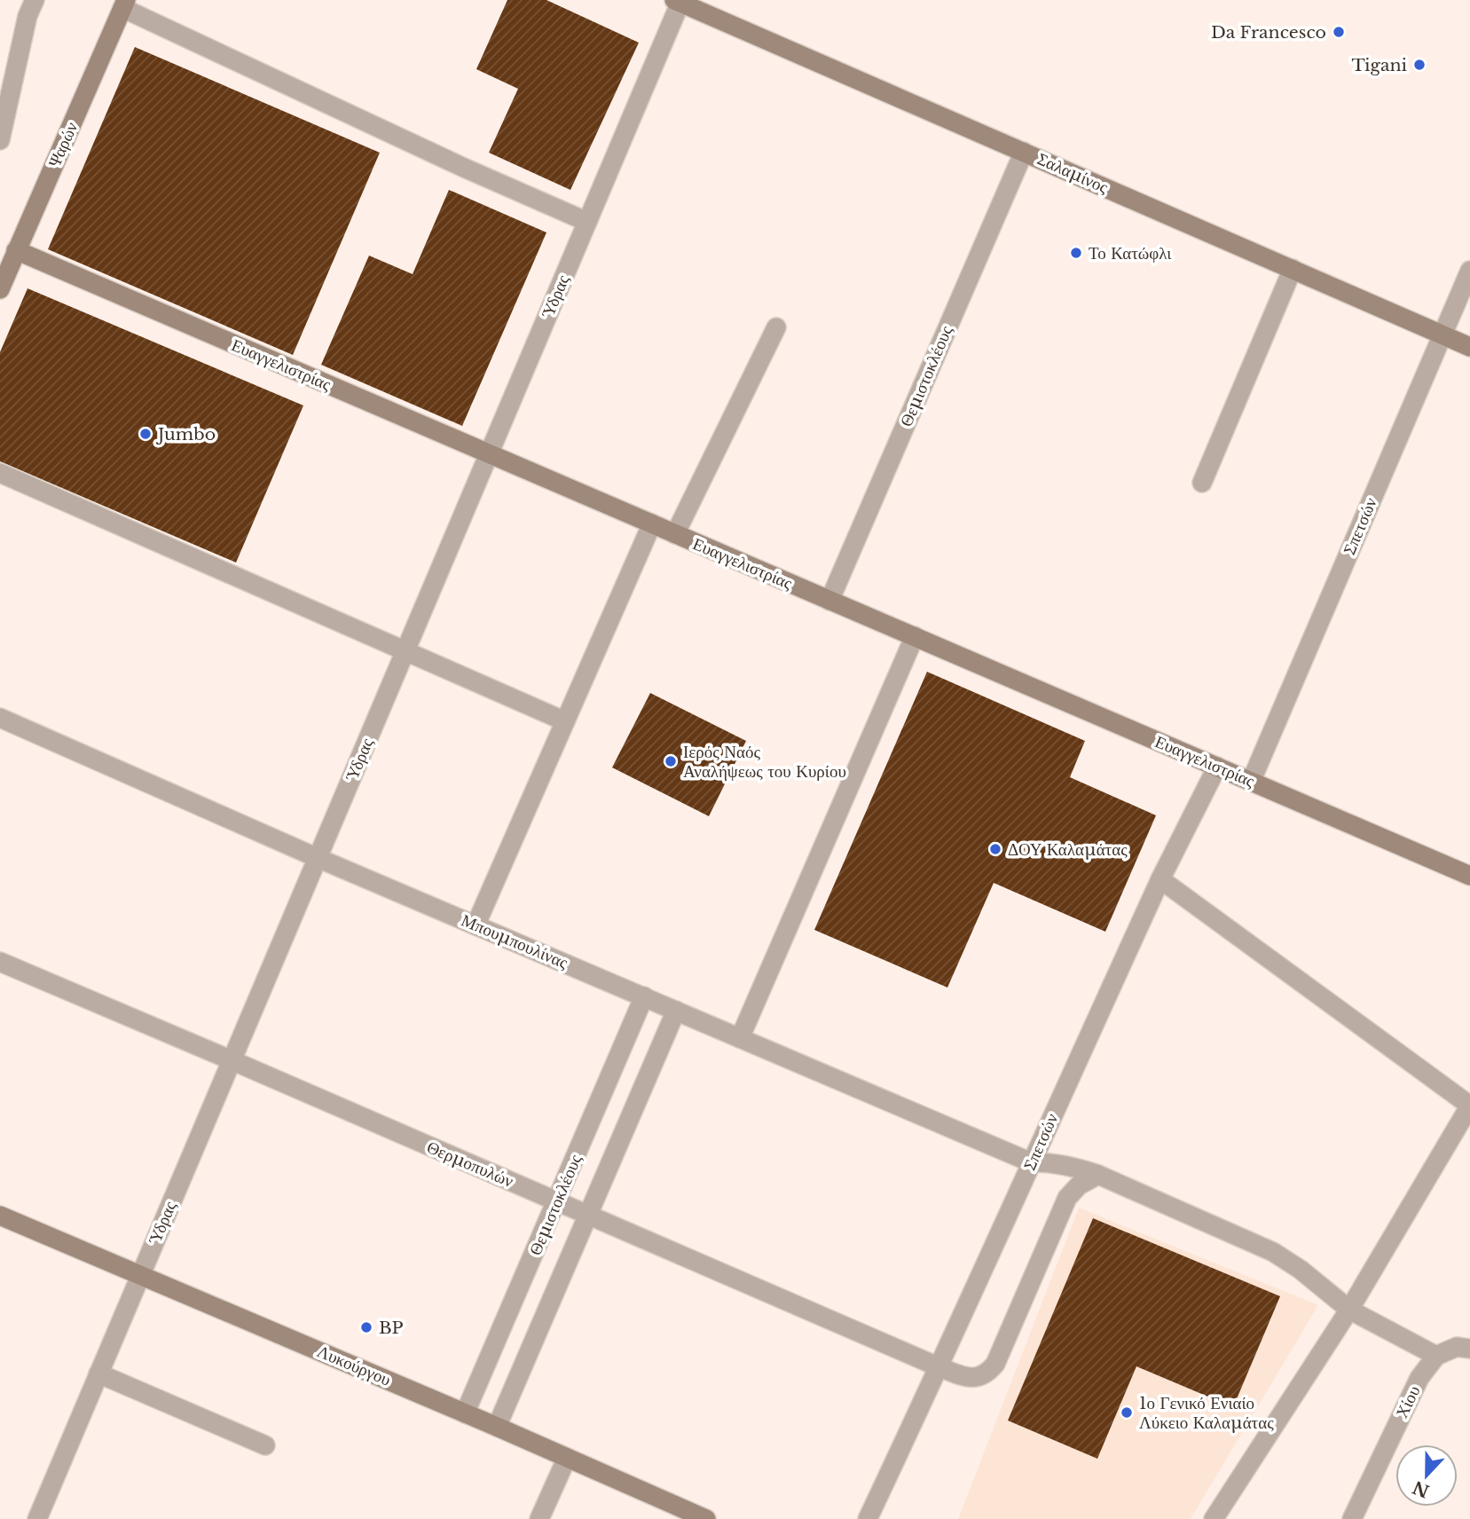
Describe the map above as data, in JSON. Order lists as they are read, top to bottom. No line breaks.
{"streets":{"street":["Ψαρών","Σαλαμίνος","Ύδρας","Ευαγγελιστρίας","Θεμιστοκλέους","Σπετσών","Μπουμπουλίνας","Θερμοπυλών","Λυκούργου","Χίου"]},"crossings":[["Ψαρών","Ευαγγελιστρίας"],["Σαλαμίνος","Ύδρας"],["Σαλαμίνος","Θεμιστοκλέους"],["Σαλαμίνος","Σπετσών"],["Ύδρας","Ευαγγελιστρίας"],["Ύδρας","Μπουμπουλίνας"],["Ύδρας","Θερμοπυλών"],["Ύδρας","Λυκούργου"],["Ευαγγελιστρίας","Θεμιστοκλέους"],["Ευαγγελιστρίας","Σπετσών"],["Θεμιστοκλέους","Μπουμπουλίνας"],["Θεμιστοκλέους","Θερμοπυλών"],["Θεμιστοκλέους","Λυκούργου"],["Σπετσών","Μπουμπουλίνας"],["Σπετσών","Θερμοπυλών"]],"places":["Da Francesco","Tigani","Το Κατώφλι","Jumbo","Ιερός Ναός Αναλήψεως του Κυρίου","ΔΟΥ Καλαμάτας","BP","1ο Γενικό Ενιαίο Λύκειο Καλαμάτας"],"north":"bottom"}
